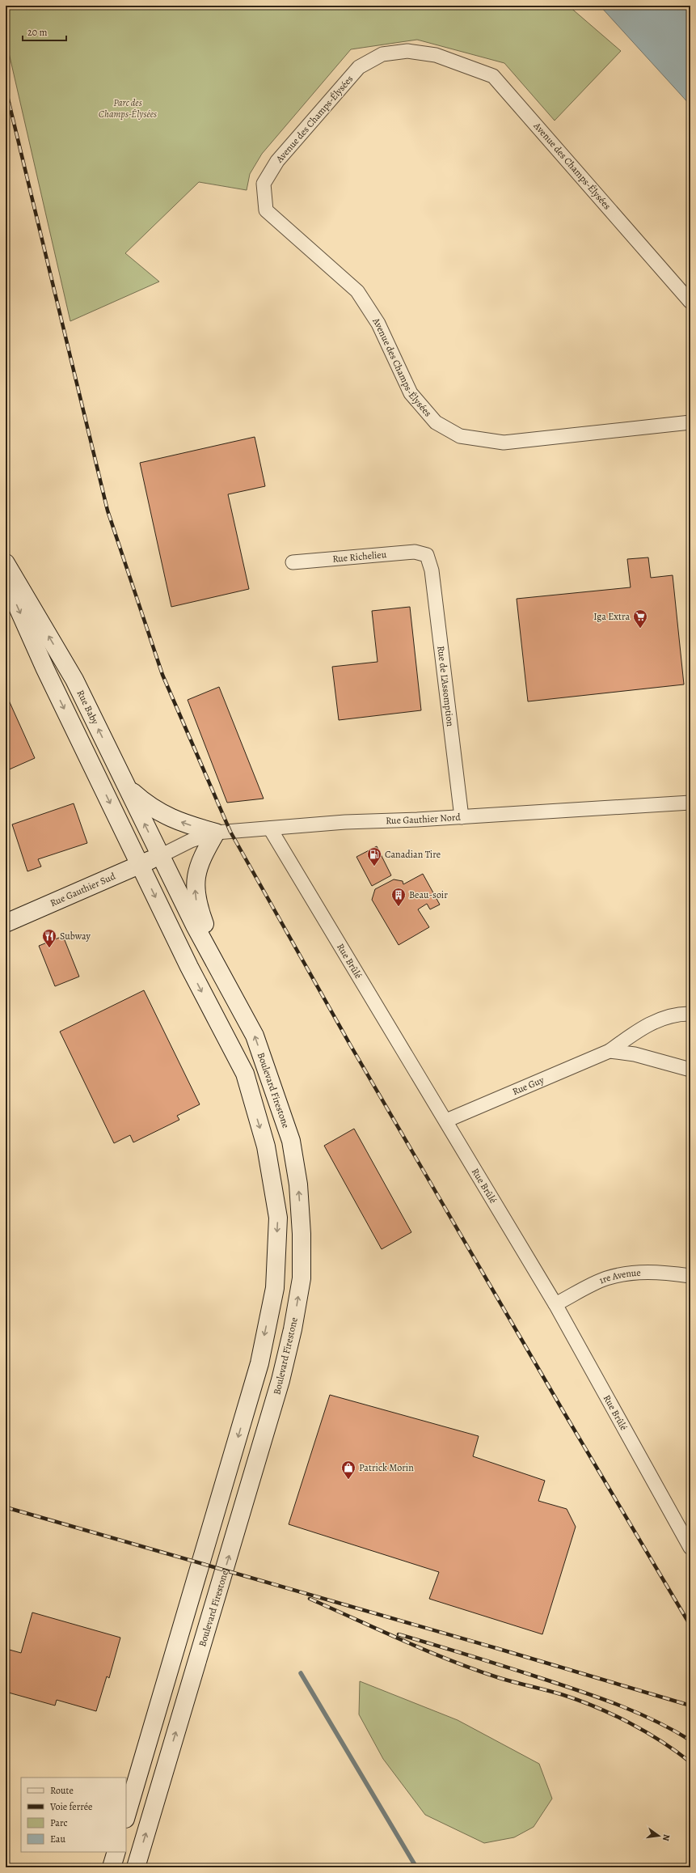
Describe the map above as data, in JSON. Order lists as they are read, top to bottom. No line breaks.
{"streets":{"main road":["Rue Baby","Rue Gauthier Sud","Boulevard Firestone"],"street":["Avenue des Champs-Élysées","Rue Richelieu","Rue de L'Assomption","Rue Gauthier Nord","Rue Brûlé","Rue Guy","1re Avenue"]},"crossings":[["Rue Richelieu","Rue de L'Assomption"],["Rue de L'Assomption","Rue Gauthier Nord"],["Rue Baby","Rue Gauthier Nord"],["Rue Baby","Rue Gauthier Sud"],["Rue Baby","Boulevard Firestone"],["Rue Gauthier Nord","Rue Gauthier Sud"],["Rue Gauthier Nord","Rue Brûlé"],["Rue Gauthier Nord","Boulevard Firestone"],["Rue Gauthier Sud","Boulevard Firestone"],["Rue Brûlé","Rue Guy"],["Rue Brûlé","1re Avenue"]],"parks":["Parc des Champs-Élysées"],"places":{"supermarket":["Iga Extra"],"fuel station":["Canadian Tire"],"building":["Beau-soir"],"restaurant":["Subway"],"shop":["Patrick Morin"]},"legend":["Route","Voie ferrée","Parc","Eau"],"scale_bar":"20 m","north":"right"}
